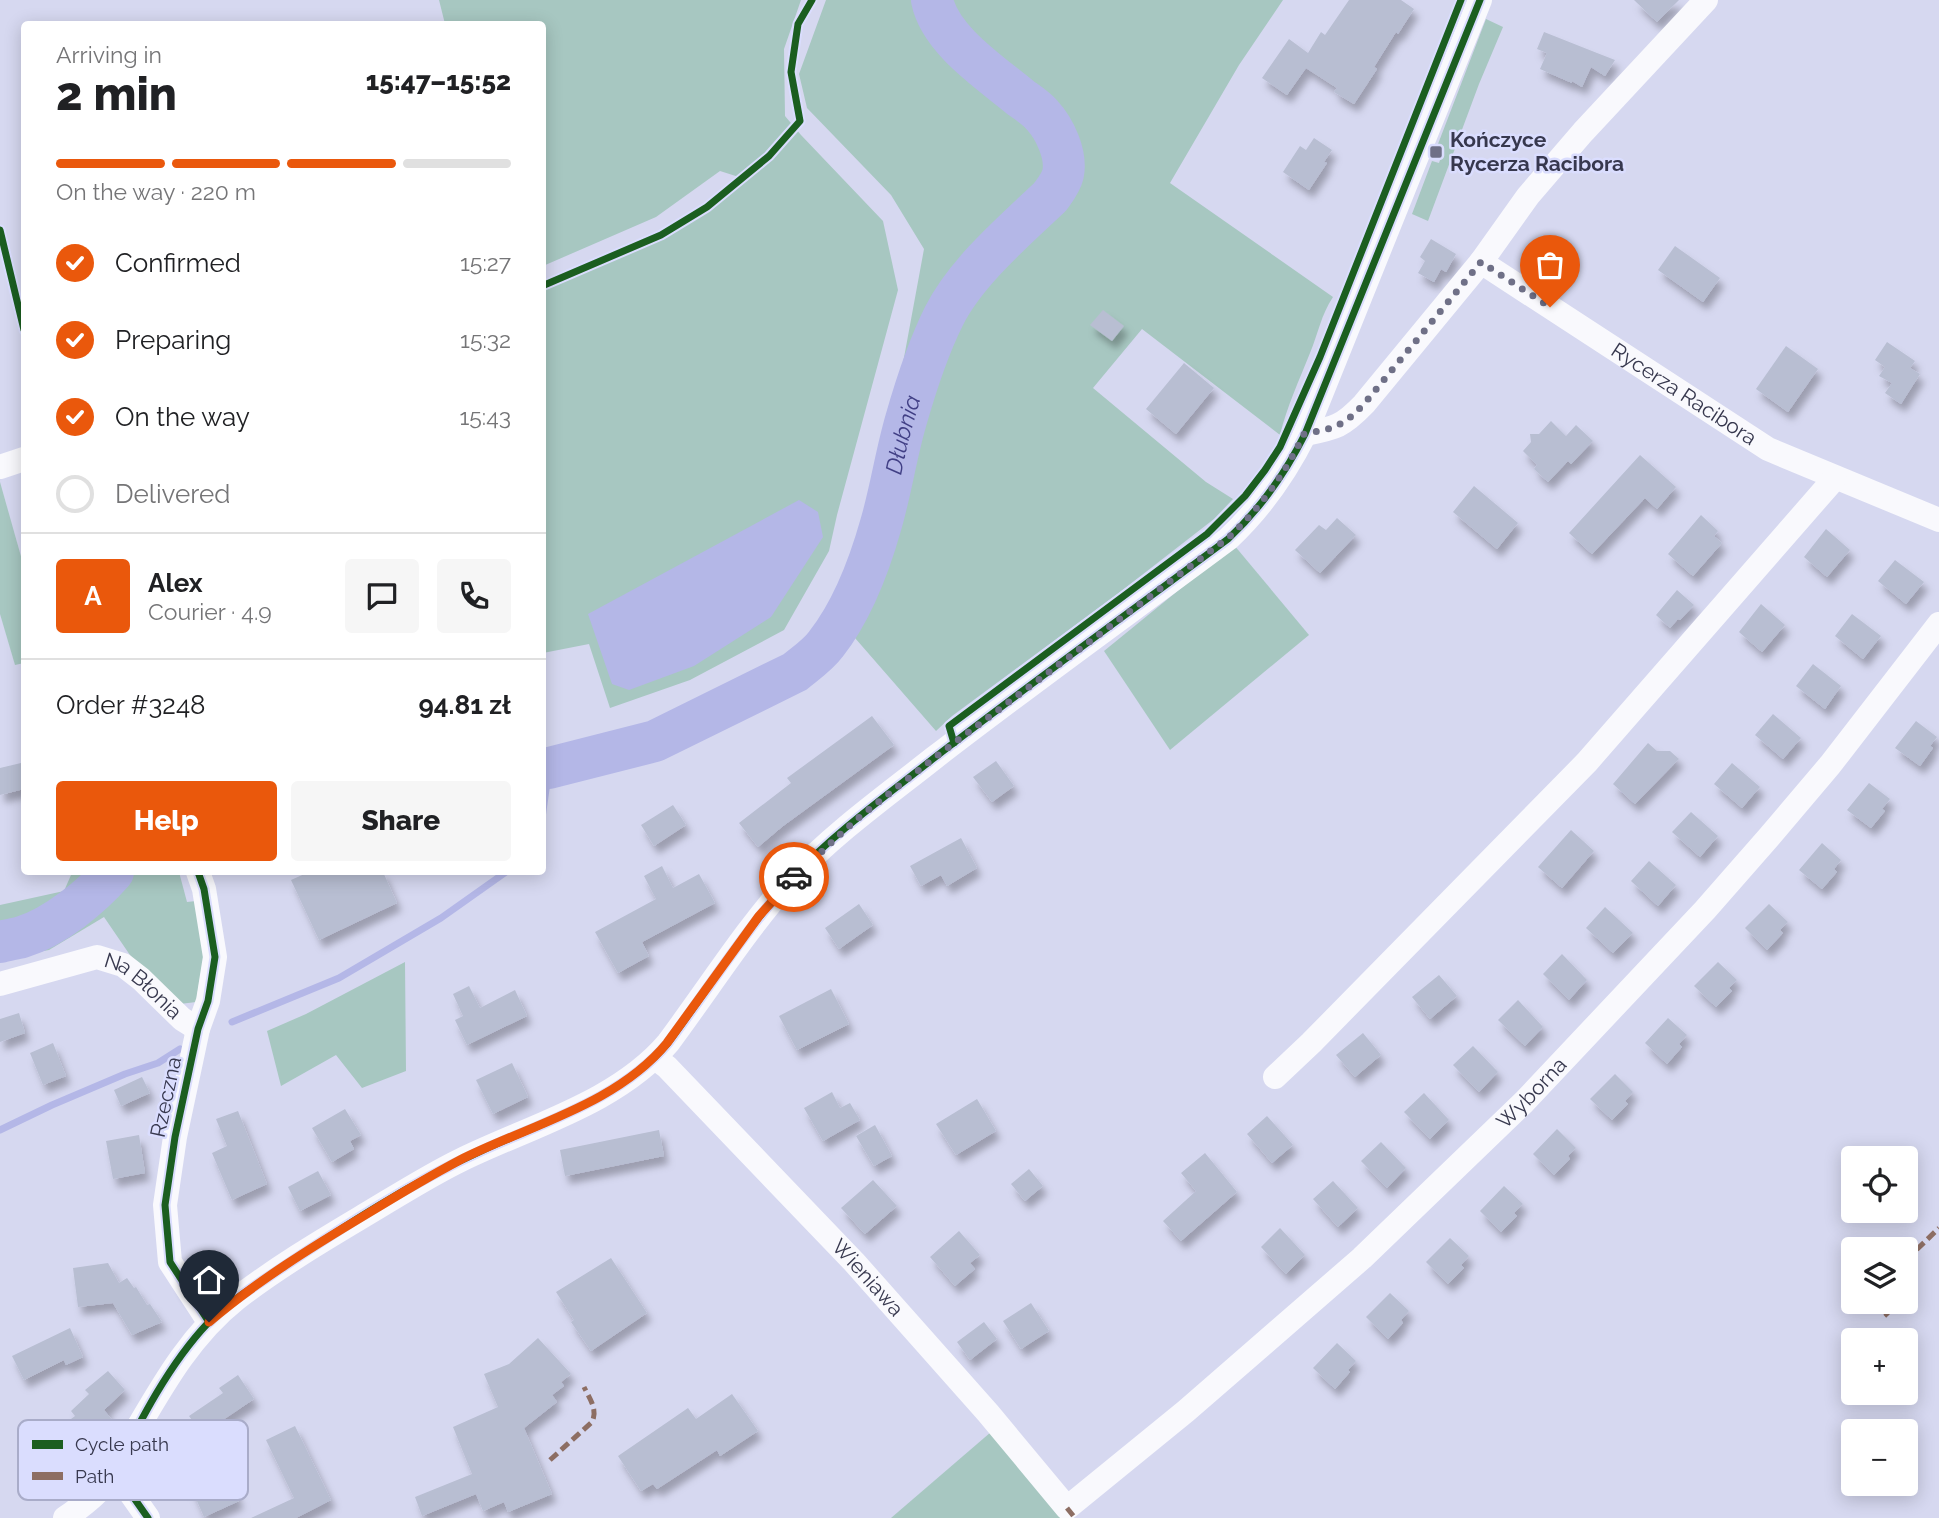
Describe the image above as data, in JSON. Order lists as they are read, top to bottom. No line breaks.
{"streets":{"street":["Rycerza Racibora","Na Błonia","Wyborna","Rzeczna","Wieniawa"]},"crossings":[["Na Błonia","Rzeczna"],["Wyborna","Wieniawa"]],"water":["Dłubnia"],"places":{"transit":["Kończyce Rycerza Racibora"]},"legend":["Cycle path","Path"],"page":{"heading":["2 min","Arriving in","15:47–15:52"],"panel":["Alex","Courier · 4.9","Order #3248","94.81 zł"],"bar":"On the way · 220 m","list":[["Confirmed","15:27"],["Preparing","15:32"],["On the way","15:43"],"Delivered"],"round":"A","buttons":["Help","Share"],"map_buttons":["+","−"]}}
